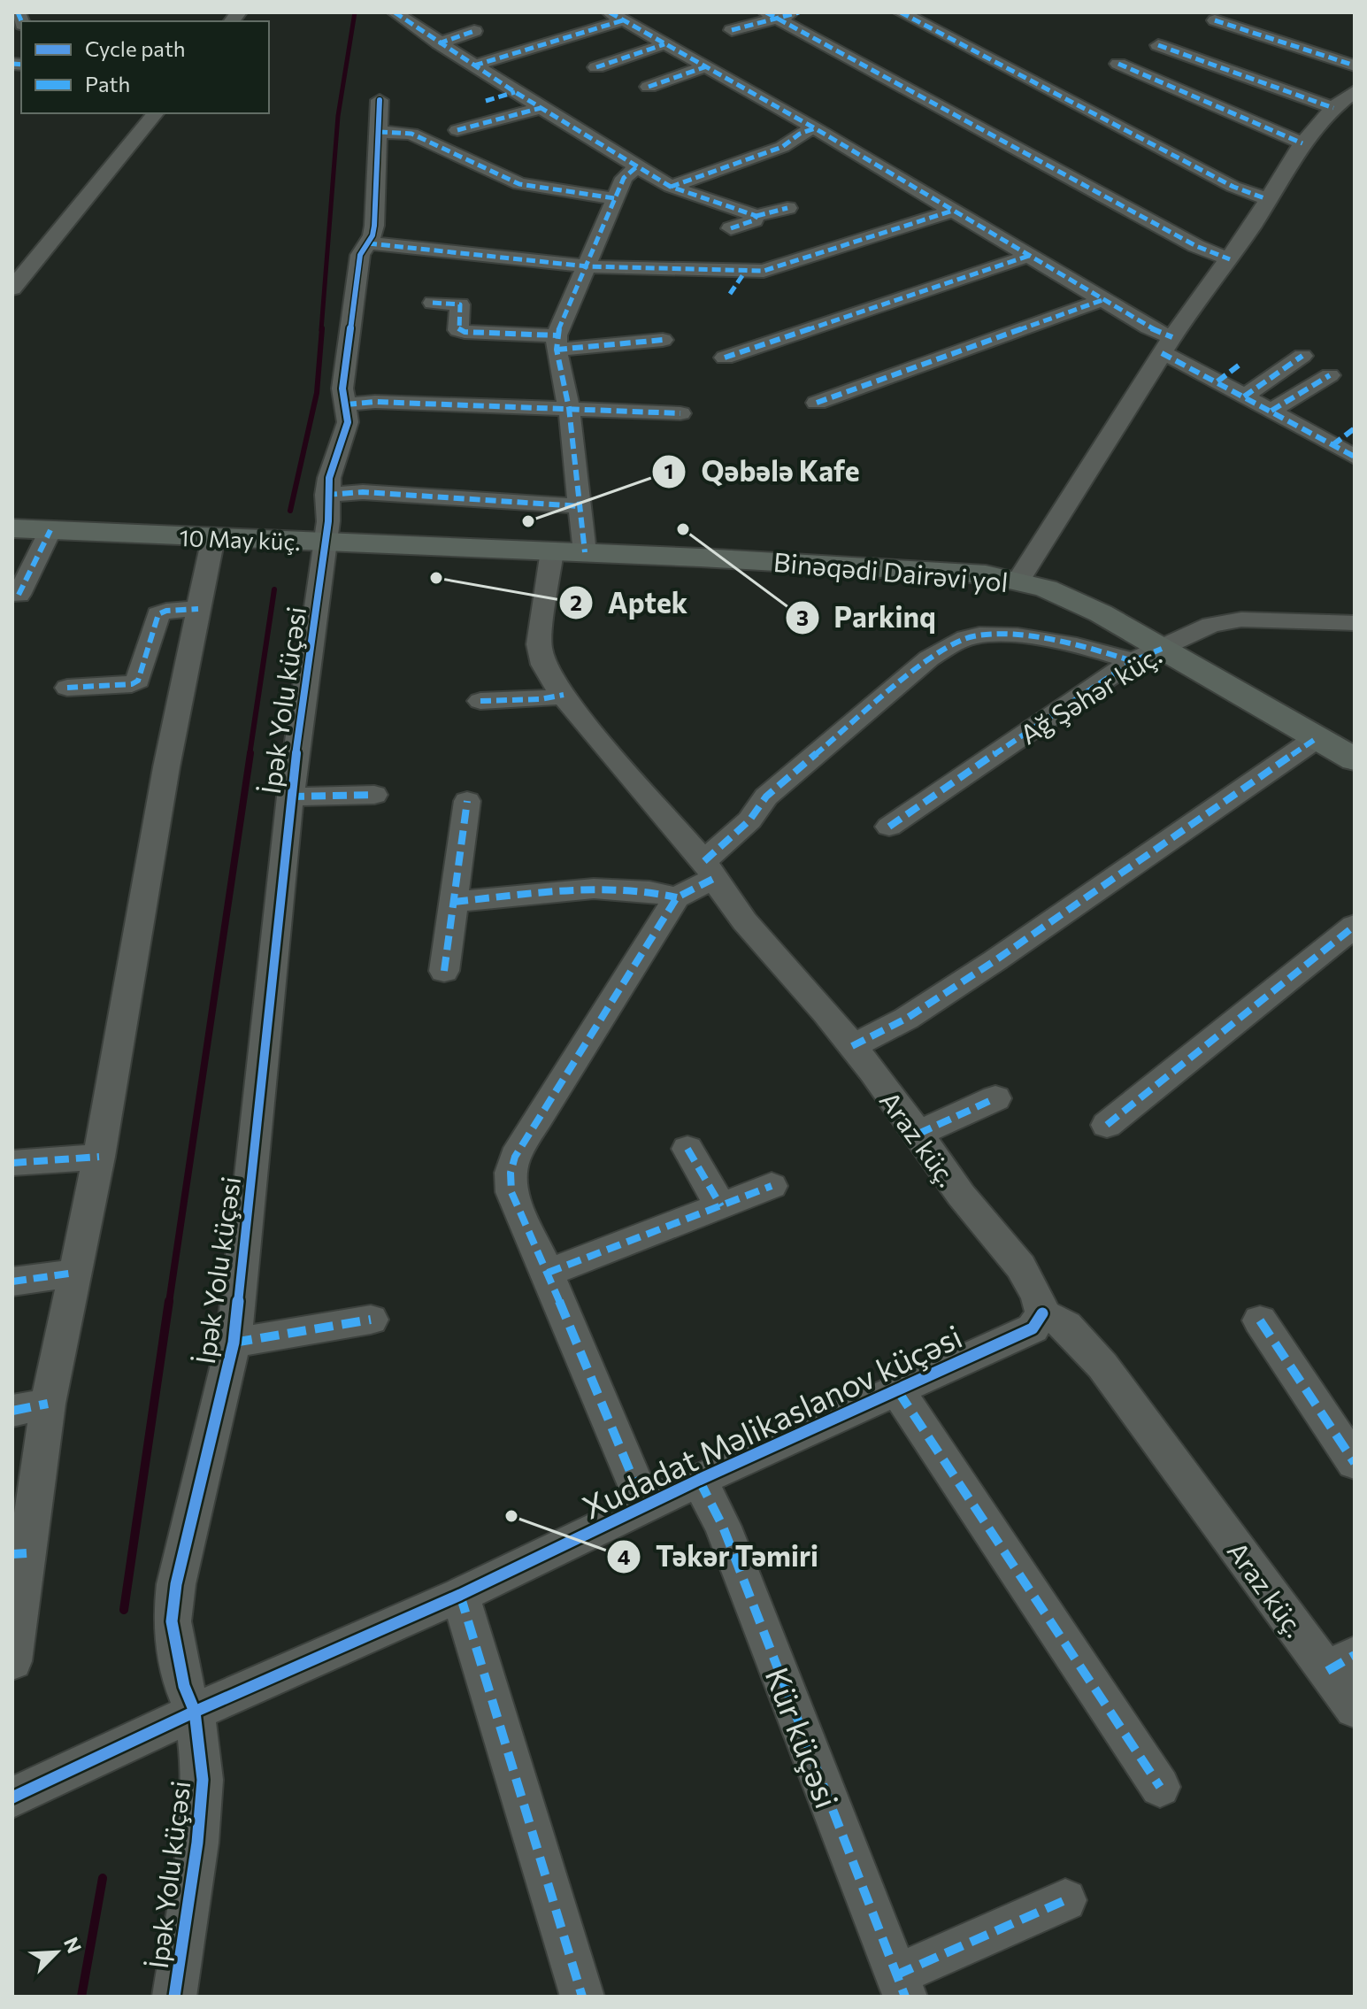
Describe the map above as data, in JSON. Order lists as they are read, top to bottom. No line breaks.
{"streets":{"main road":["10 May küç.","Binəqədi Dairəvi yol"],"street":["Ağ Şəhər küç.","İpək Yolu küçəsi","Araz küç.","Xudadat Məlikaslanov küçəsi","Kür küçəsi"]},"crossings":[["10 May küç.","Binəqədi Dairəvi yol"],["10 May küç.","İpək Yolu küçəsi"],["10 May küç.","Araz küç."],["Binəqədi Dairəvi yol","Ağ Şəhər küç."],["Binəqədi Dairəvi yol","Araz küç."],["İpək Yolu küçəsi","Xudadat Məlikaslanov küçəsi"],["Araz küç.","Xudadat Məlikaslanov küçəsi"],["Xudadat Məlikaslanov küçəsi","Kür küçəsi"]],"places":["Qəbələ Kafe","Parkinq","Aptek","Təkər Təmiri"],"legend":["Cycle path","Path"],"north":"top right"}
